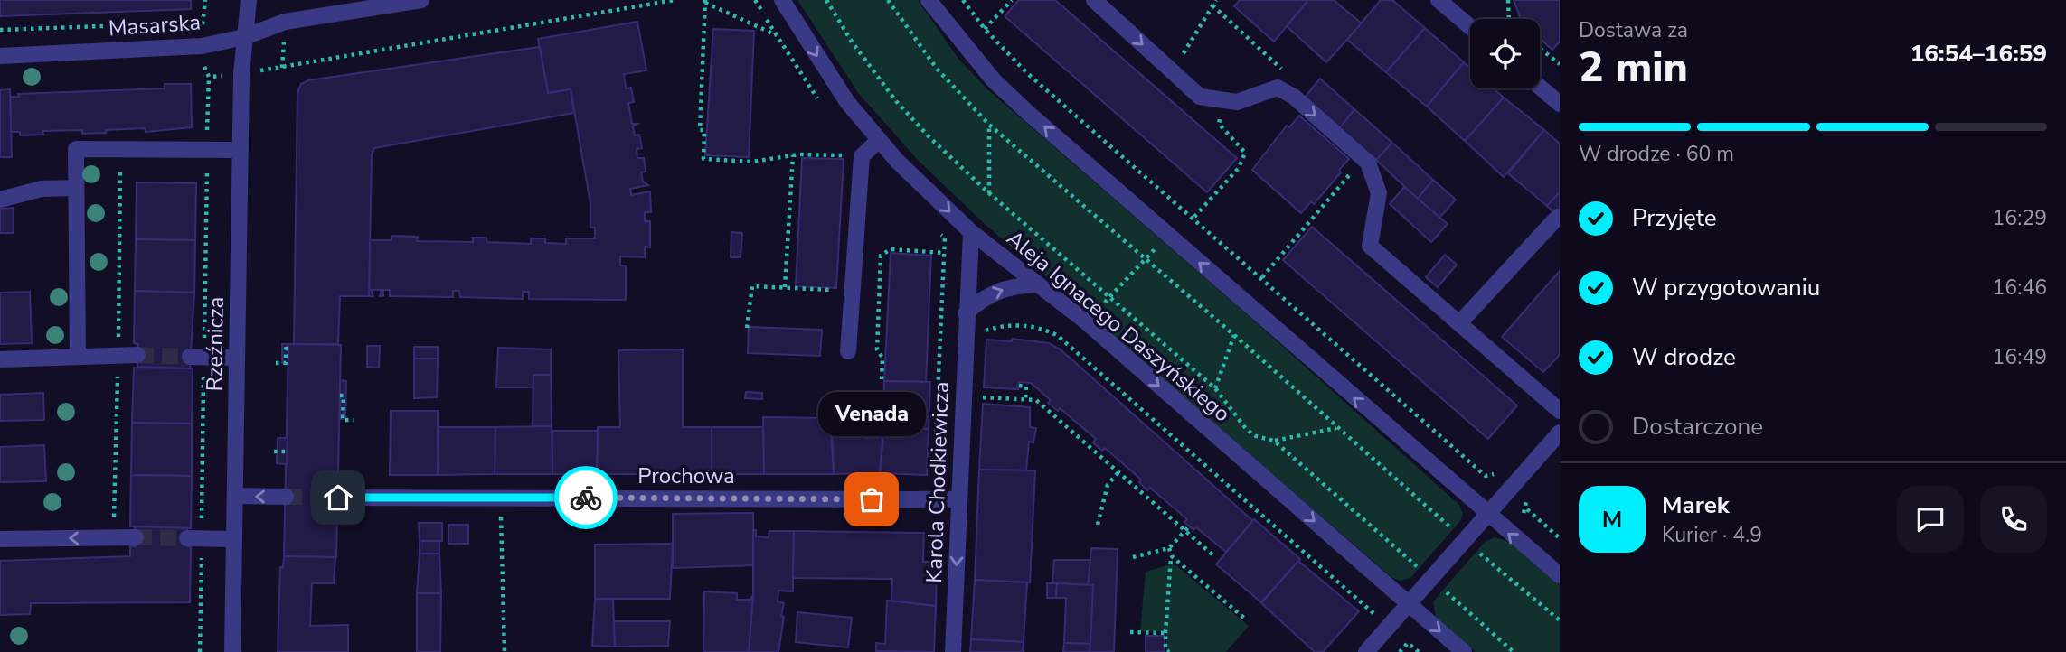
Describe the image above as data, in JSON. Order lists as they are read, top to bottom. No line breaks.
{"streets":{"street":["Masarska","Aleja Ignacego Daszyńskiego","Rzeźnicza","Prochowa","Karola Chodkiewicza"]},"crossings":[["Masarska","Rzeźnicza"],["Aleja Ignacego Daszyńskiego","Karola Chodkiewicza"],["Prochowa","Karola Chodkiewicza"]],"one_way":["Karola Chodkiewicza"],"places":["Venada"],"page":{"heading":["2 min","Dostawa za","16:54–16:59"],"panel":["Marek","Kurier · 4.9"],"bar":"W drodze · 60 m","list":[["Przyjęte","16:29"],["W przygotowaniu","16:46"],["W drodze","16:49"],"Dostarczone"],"bubble":"Venada","round":"M"}}
